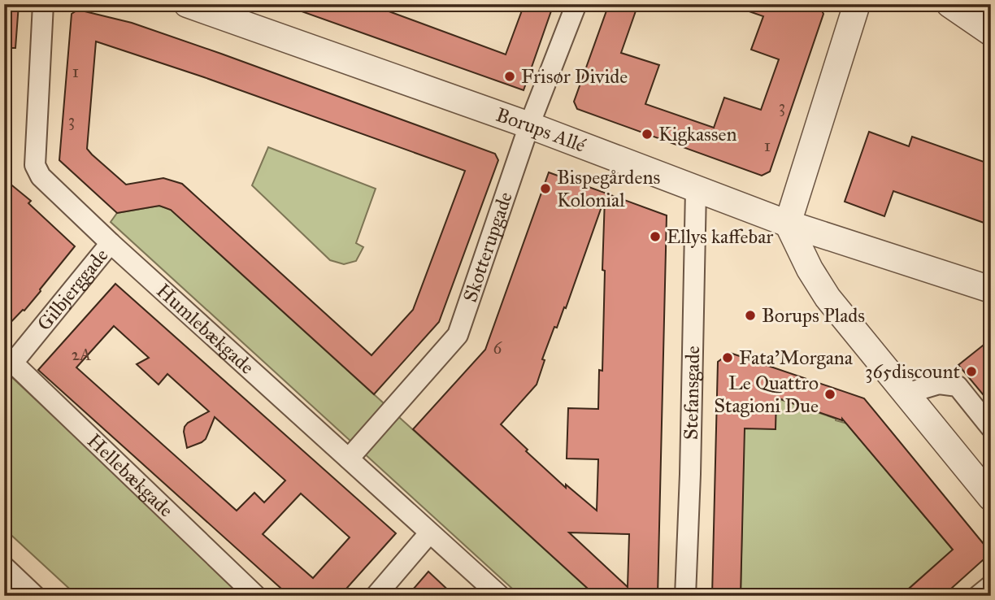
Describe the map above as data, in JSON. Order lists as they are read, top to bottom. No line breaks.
{"streets":{"street":["Borups Allé","Skotterupgade","Gilbjerggade","Humlebækgade","Stefansgade","Hellebækgade"]},"crossings":[["Borups Allé","Skotterupgade"],["Borups Allé","Stefansgade"],["Skotterupgade","Humlebækgade"],["Gilbjerggade","Humlebækgade"],["Gilbjerggade","Hellebækgade"]],"places":["Frisør Divide","Kigkassen","Bispegårdens Kolonial","Ellys kaffebar","Borups Plads","Fata'Morgana","365discount","Le Quattro Stagioni Due"],"house_numbers":["1","3","3","1","6","2A"]}
